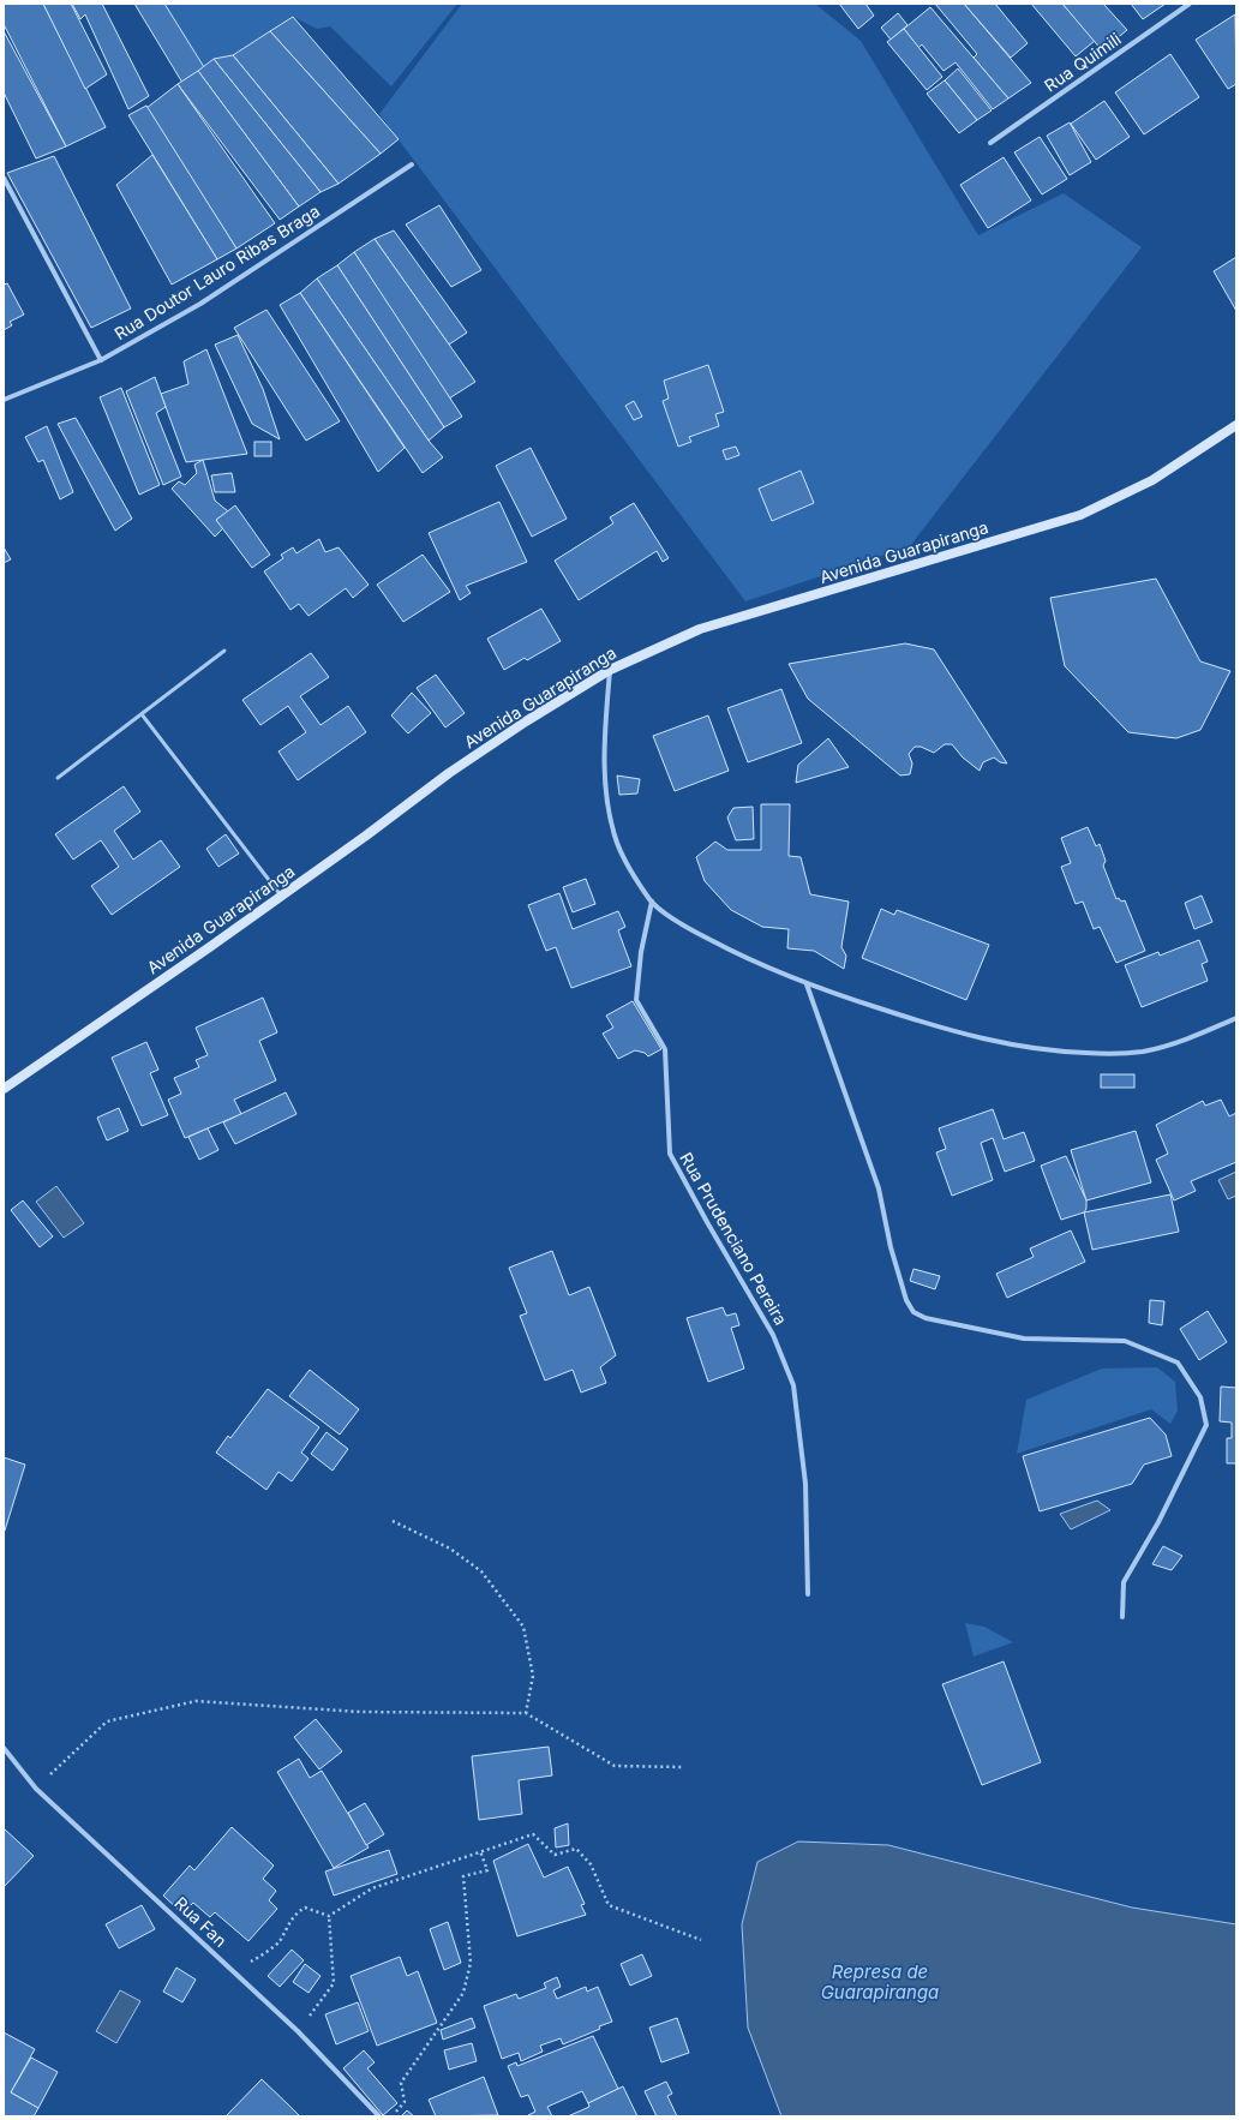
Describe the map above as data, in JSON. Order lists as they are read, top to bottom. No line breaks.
{"streets":{"main road":["Avenida Guarapiranga"],"street":["Rua Quimili","Rua Doutor Lauro Ribas Braga","Rua Prudenciano Pereira","Rua Fan"]},"water":["Represa de Guarapiranga"]}
